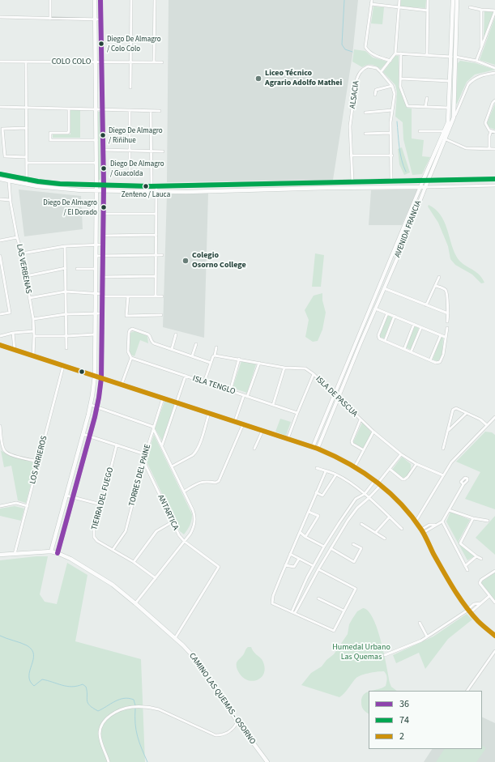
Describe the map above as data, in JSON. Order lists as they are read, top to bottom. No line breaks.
{"streets":{"main road":["AVENIDA FRANCIA","CAMINO LAS QUEMAS - OSORNO"],"street":["COLO COLO","ALSACIA","LAS VERBENAS","ISLA TENGLO","ISLA DE PASCUA","LOS ARRIEROS","TORRES DEL PAINE","TIERRA DEL FUEGO","ANTARTICA"]},"crossings":[["AVENIDA FRANCIA","ISLA DE PASCUA"],["LOS ARRIEROS","CAMINO LAS QUEMAS - OSORNO"],["TORRES DEL PAINE","TIERRA DEL FUEGO"],["TORRES DEL PAINE","ANTARTICA"],["ANTARTICA","CAMINO LAS QUEMAS - OSORNO"]],"parks":["Humedal Urbano Las Quemas"],"places":["Diego De Almagro / Colo Colo","Liceo Técnico Agrario Adolfo Mathei","Diego De Almagro / Riñihue","Diego De Almagro / Guacolda","Zenteno / Lauca","Diego De Almagro / El Dorado","Colegio Osorno College"],"lines":["transit line 36","transit line 74","transit line 2"],"legend":["36","74","2"]}
